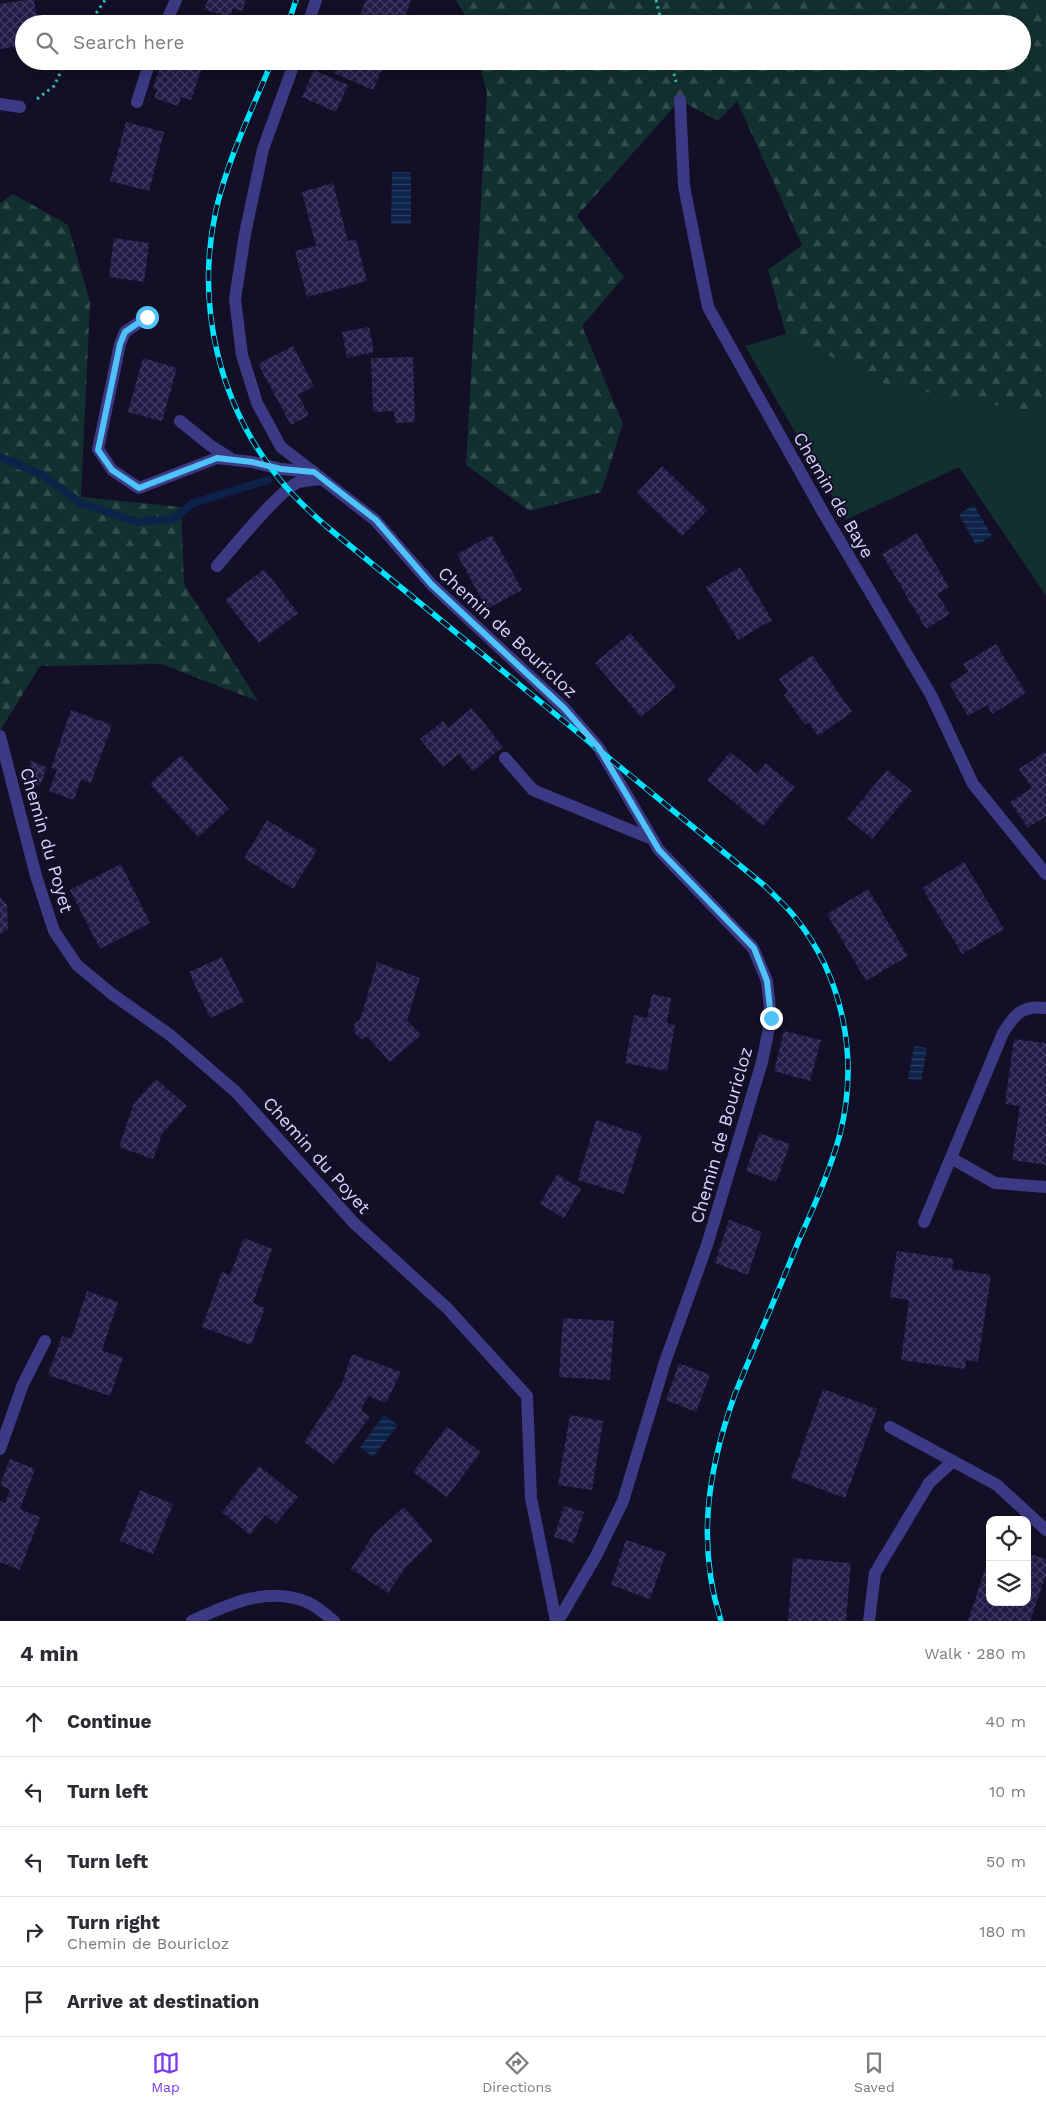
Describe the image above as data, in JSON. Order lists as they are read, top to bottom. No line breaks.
{"streets":{"street":["Chemin de Baye","Chemin de Bouricloz","Chemin du Poyet"]},"crossings":[["Chemin de Bouricloz","Chemin du Poyet"]],"page":{"search":"Search here","heading":["4 min","Walk · 280 m"],"list":[["Continue","40 m"],["Turn left","10 m"],["Turn left","50 m"],["Turn right","Chemin de Bouricloz","180 m"],"Arrive at destination"],"nav":["Map","Directions","Saved"]}}
